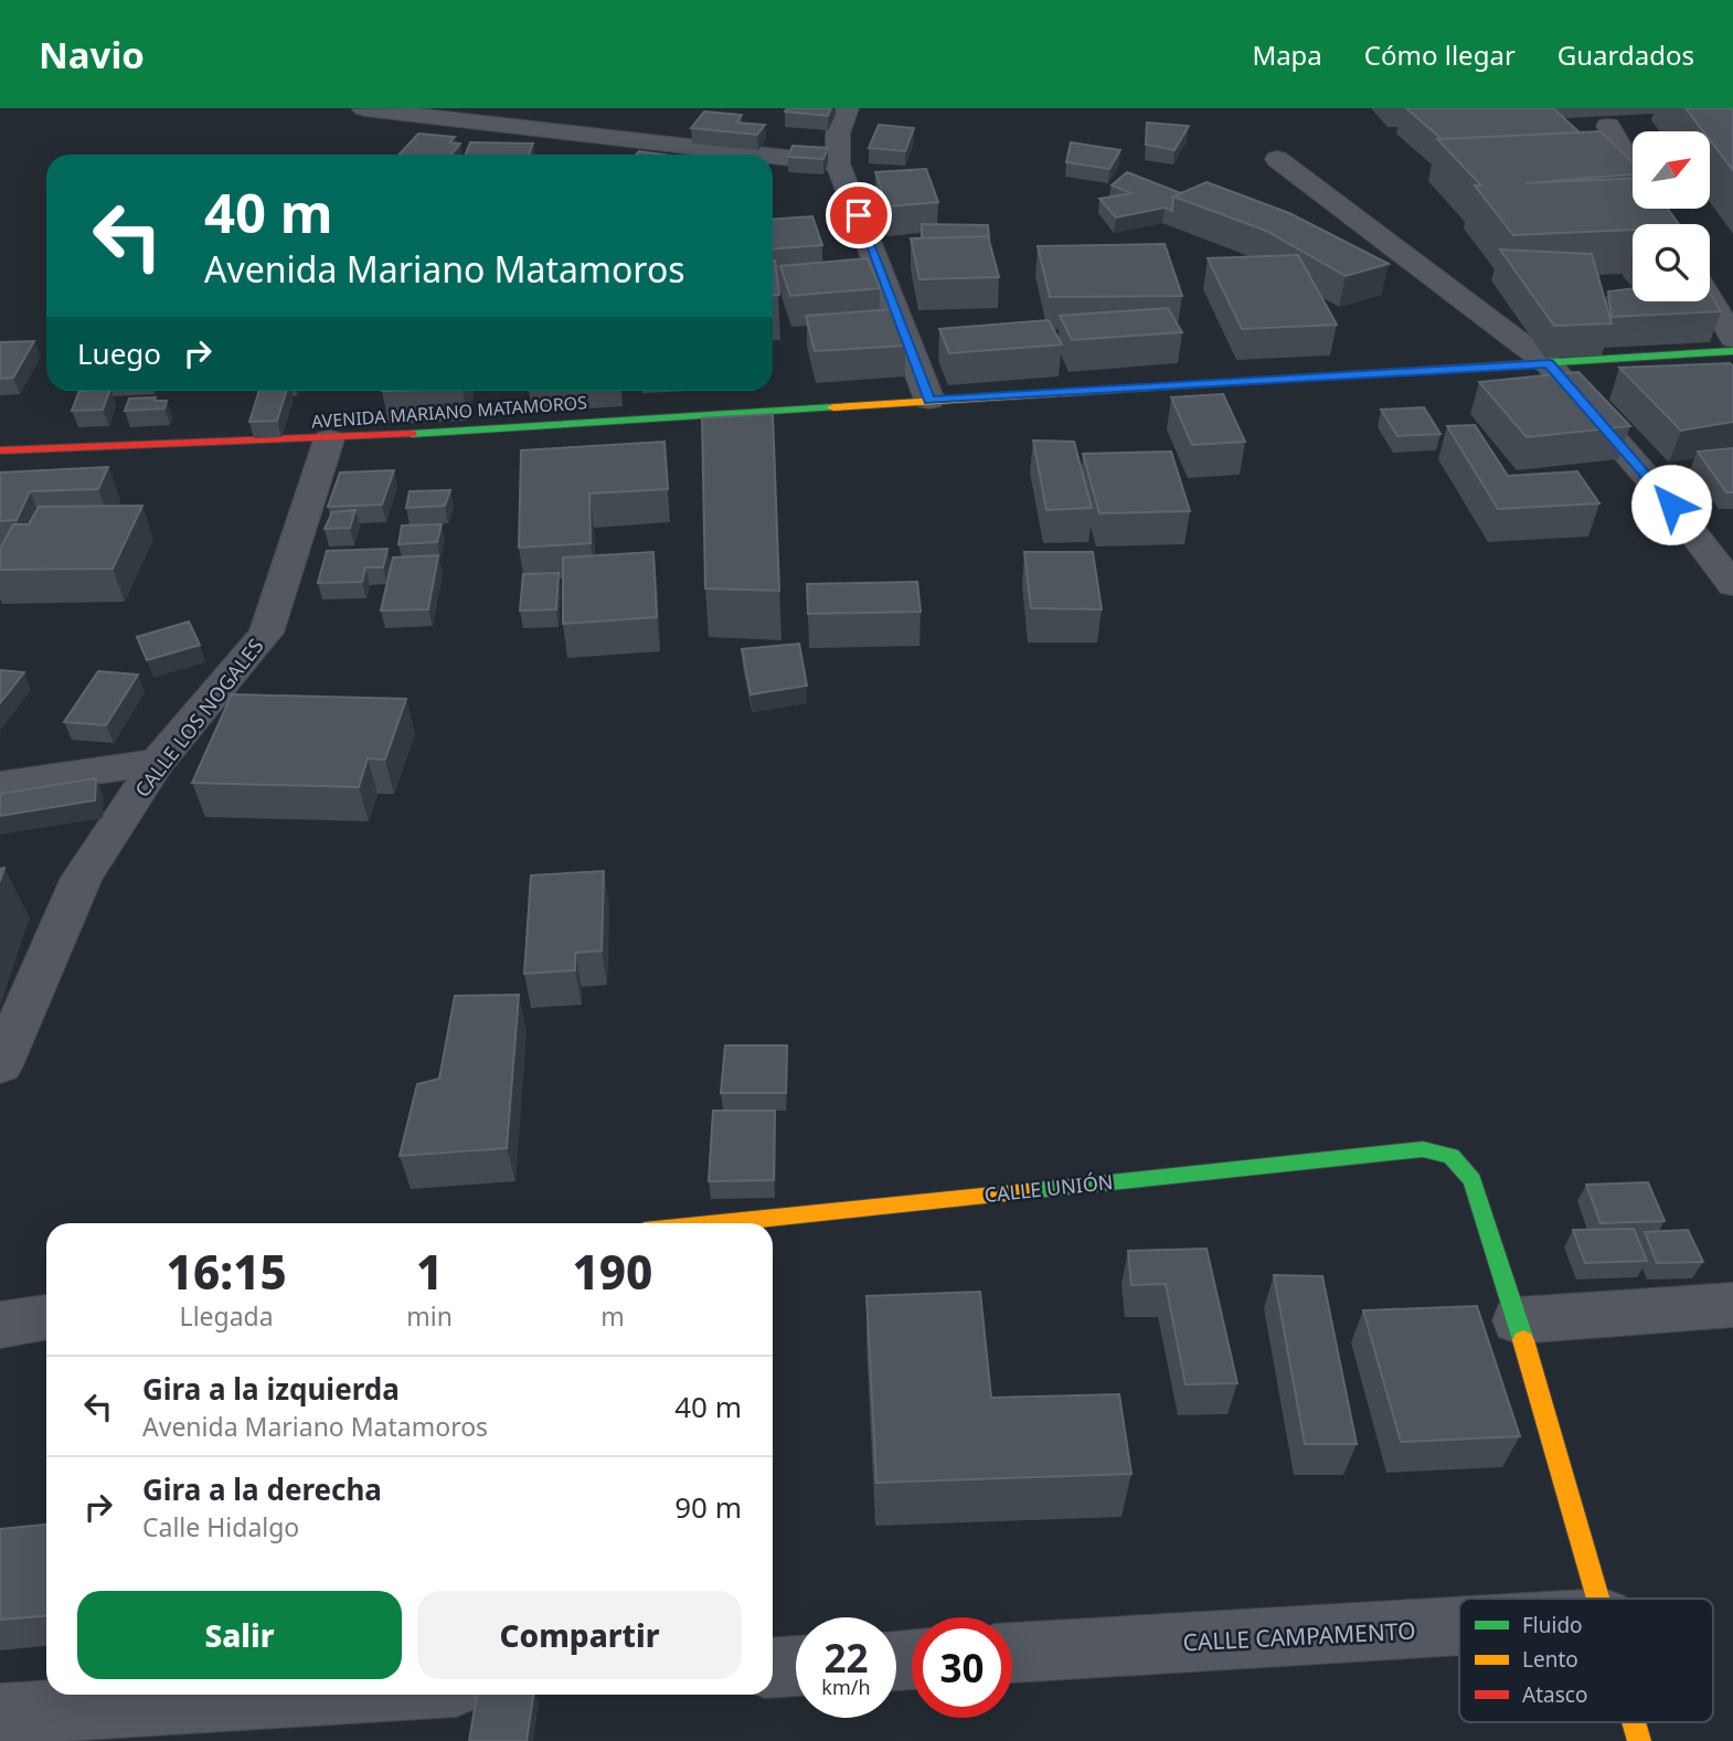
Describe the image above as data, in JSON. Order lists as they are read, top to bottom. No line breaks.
{"streets":{"street":["AVENIDA MARIANO MATAMOROS","CALLE LOS NOGALES","CALLE UNIÓN","CALLE CAMPAMENTO"]},"crossings":[["AVENIDA MARIANO MATAMOROS","CALLE LOS NOGALES"]],"legend":["Fluido","Lento","Atasco"],"north":"top right","page":{"header":"Navio","nav":["Mapa","Cómo llegar","Guardados"],"turn":["40 m","Avenida Mariano Matamoros"],"then":"Luego","eta":["16:15","Llegada","1","min","190","m"],"list":[{"name":"Gira a la izquierda","note":"Avenida Mariano Matamoros","value":"40 m"},{"name":"Gira a la derecha","note":"Calle Hidalgo","value":"90 m"}],"buttons":["Salir","Compartir"],"speed":"22 km/h","limit":"30"}}
